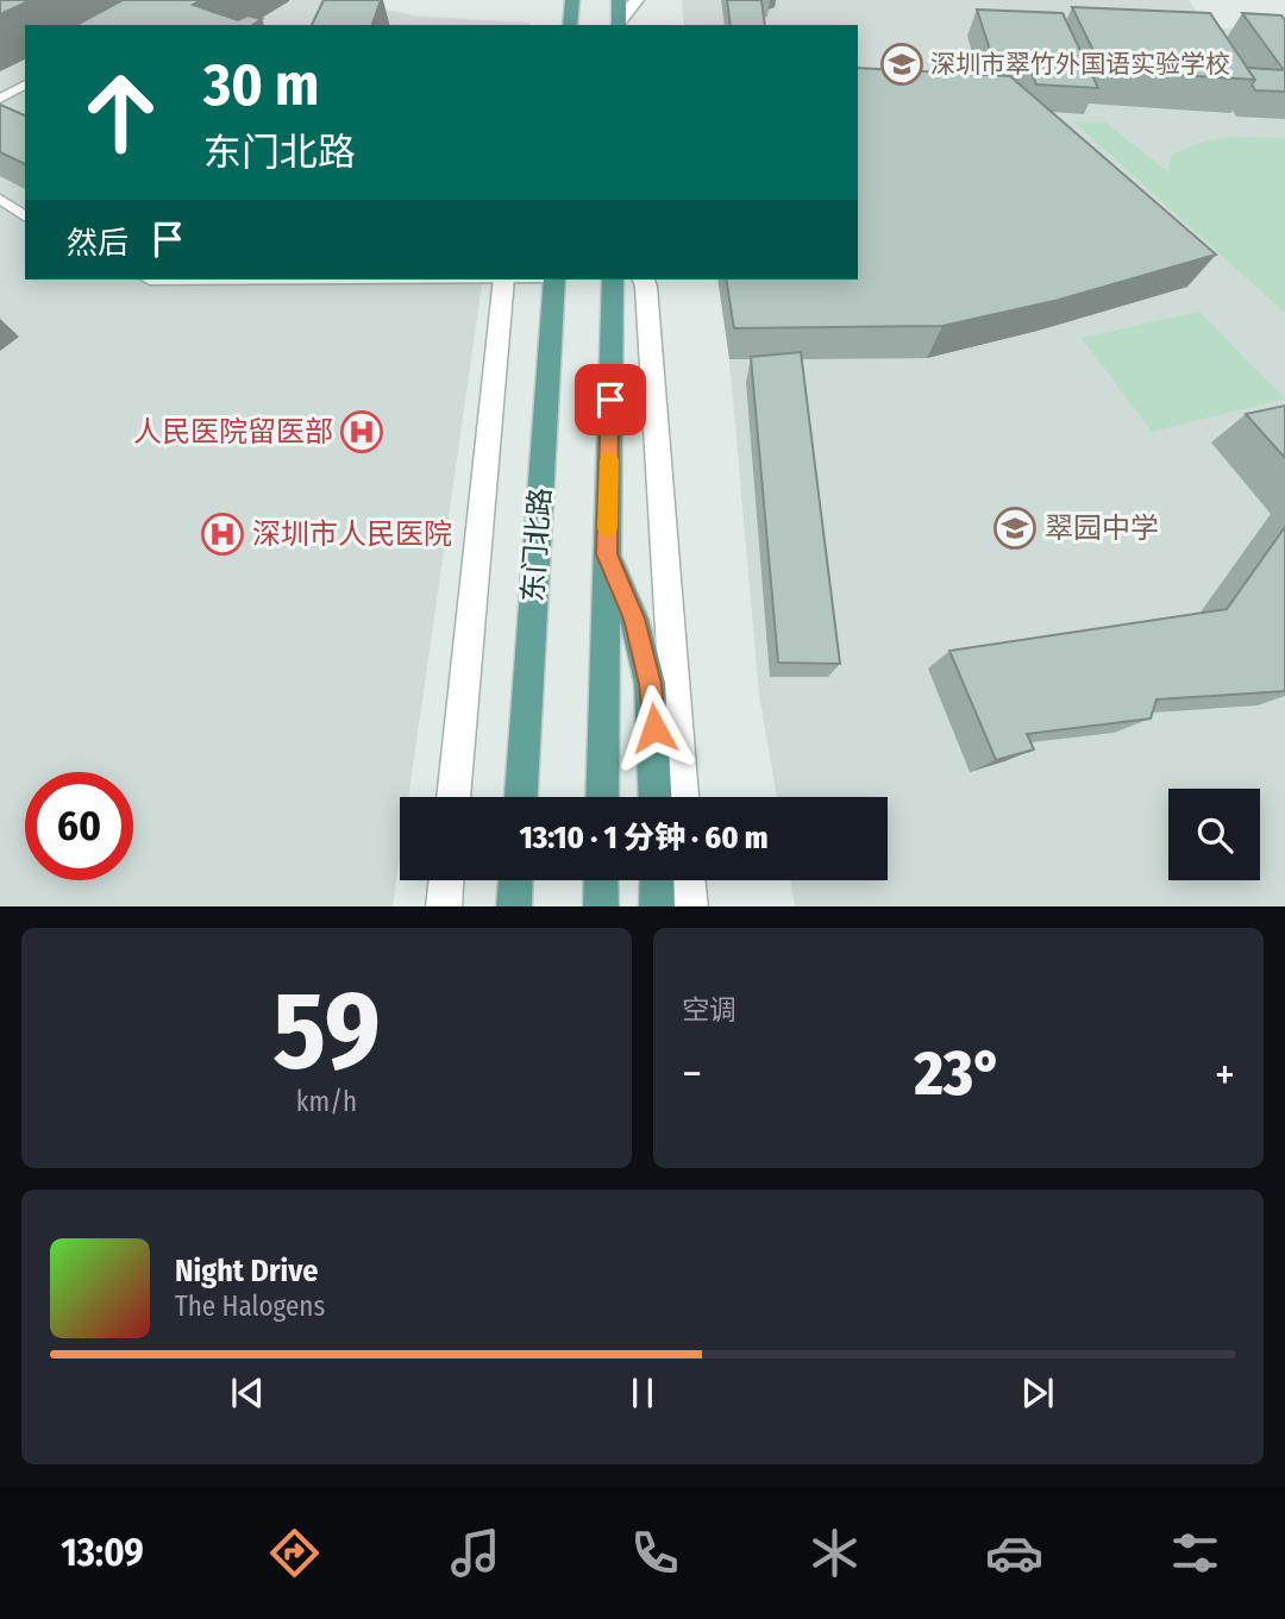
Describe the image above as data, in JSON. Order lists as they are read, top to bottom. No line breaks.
{"streets":{"main road":["东门北路"]},"places":{"school or university":["深圳市翠竹外国语实验学校","翠园中学"],"hospital":["人民医院留医部","深圳市人民医院"]},"page":{"turn":["30 m","东门北路"],"then":"然后","limit":"60","trip":"13:10 · 1 分钟 · 60 m","tile":[["59","km/h"],"空调"],"heat":["−","23°","+"],"song":["Night Drive","The Halogens"],"tabs":"13:09"}}
